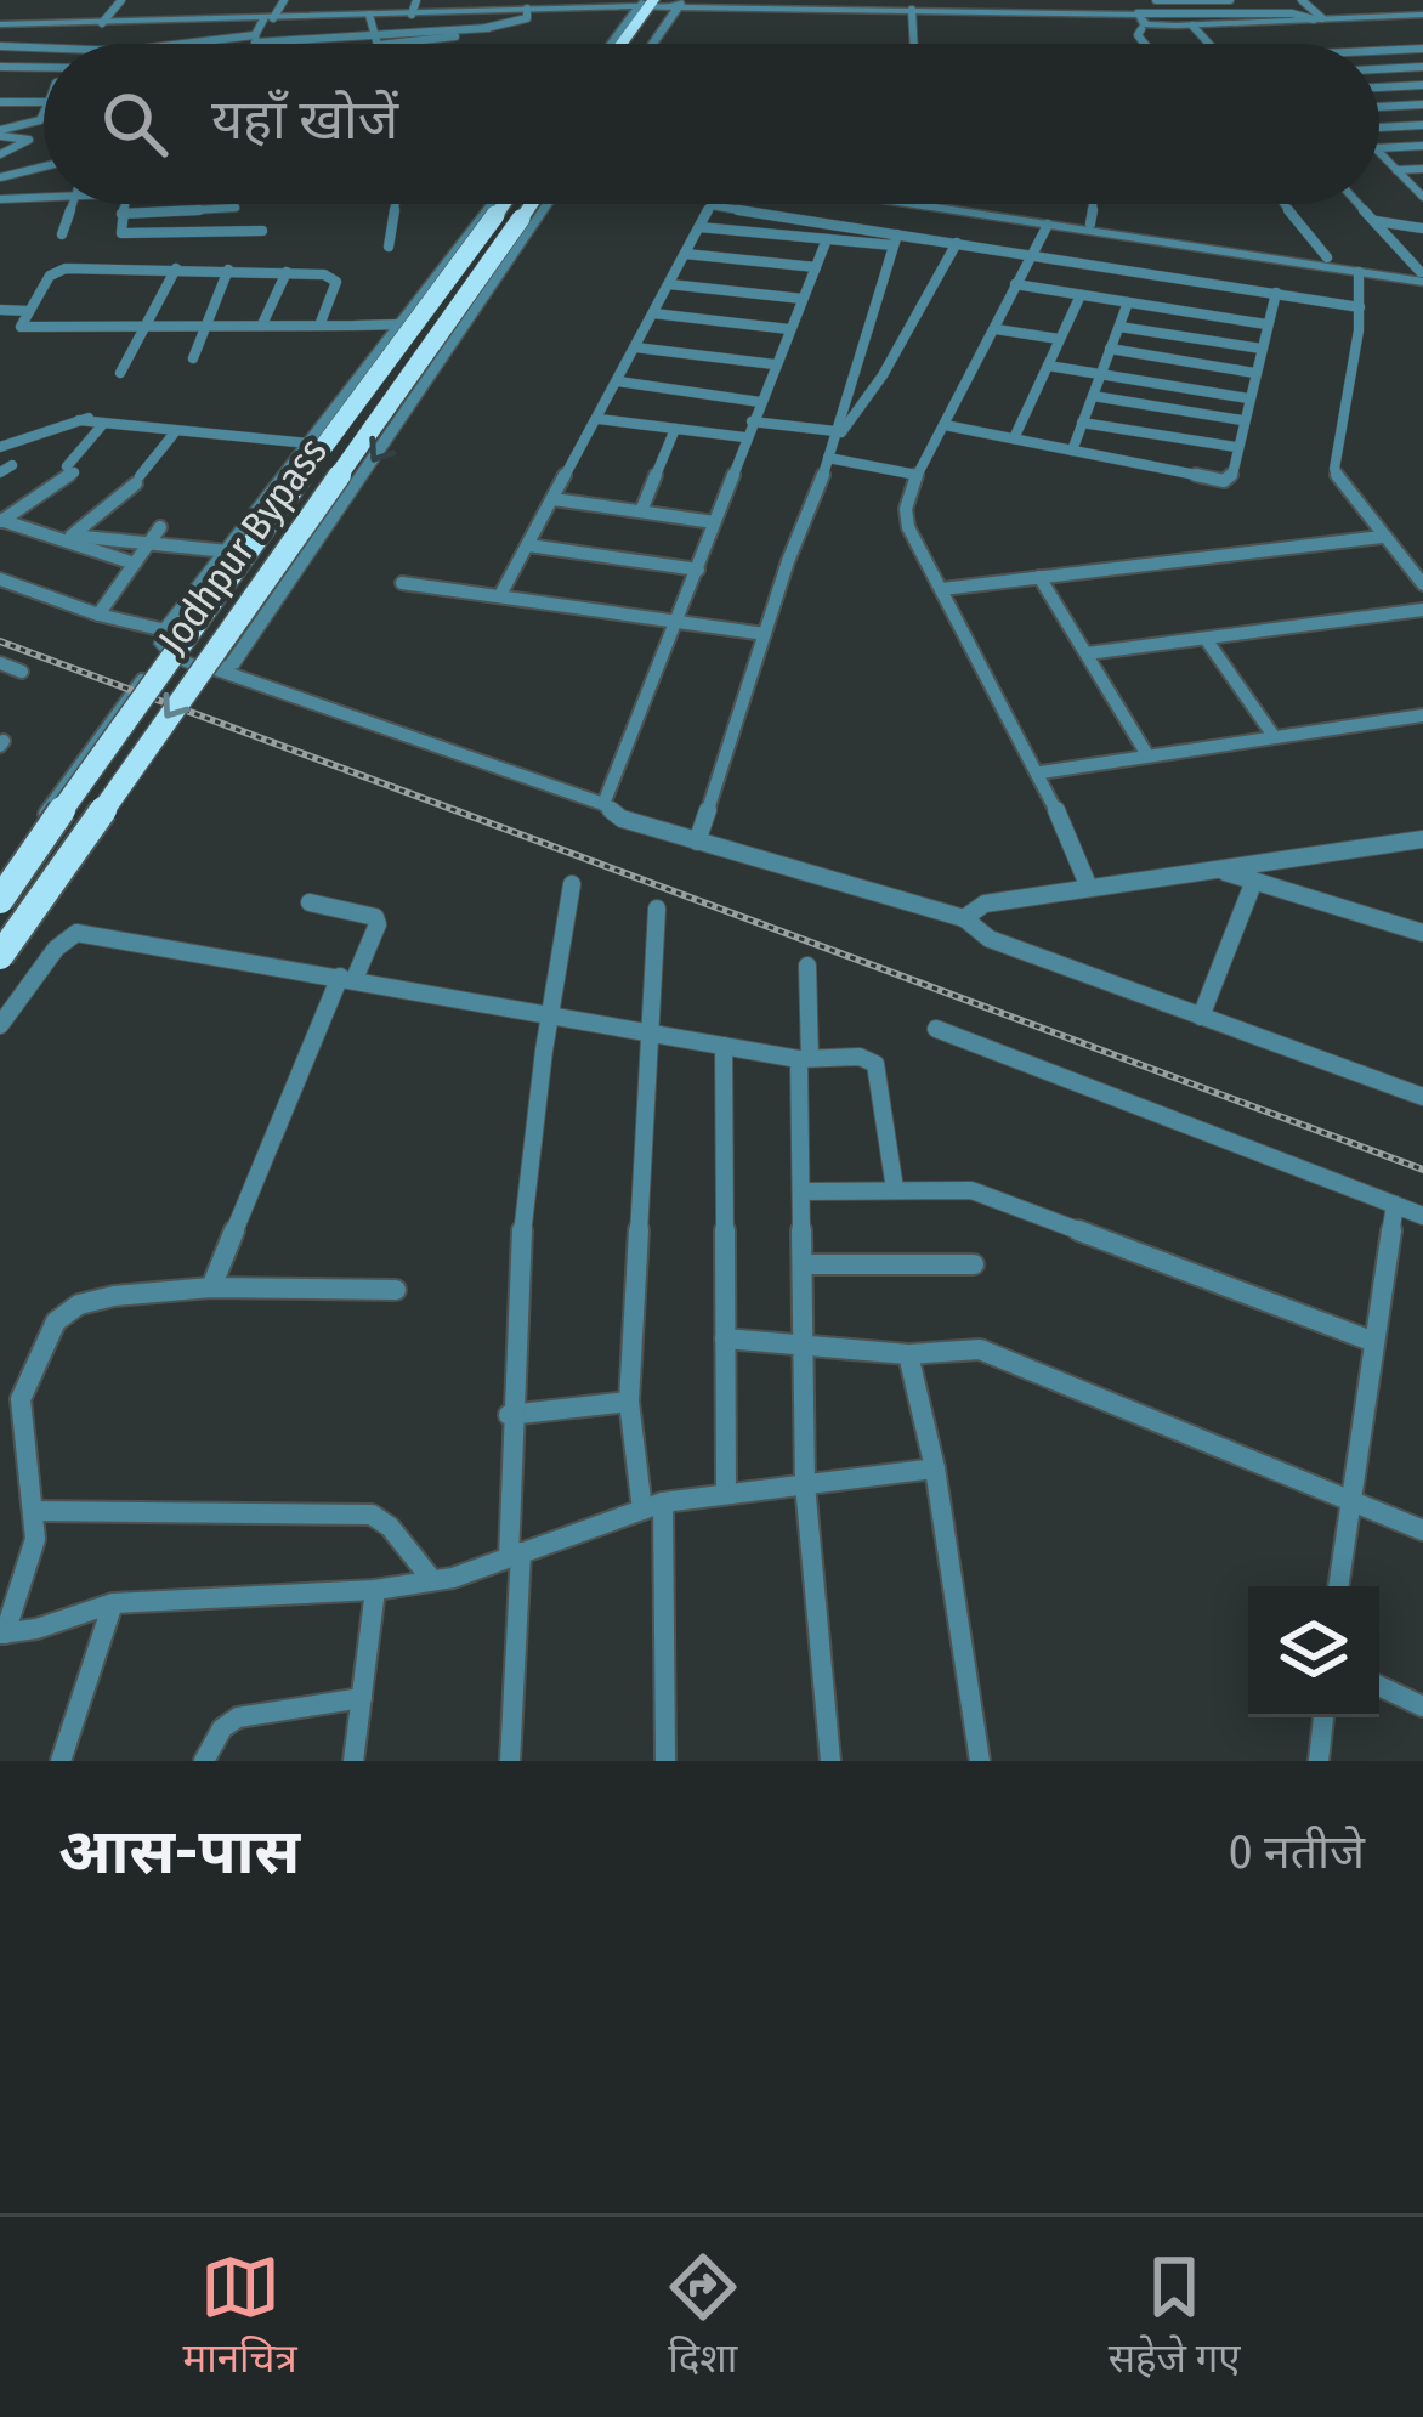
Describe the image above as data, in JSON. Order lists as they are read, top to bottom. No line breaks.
{"streets":{"highway":["Jodhpur Bypass"]},"page":{"search":"यहाँ खोजें","heading":["आस-पास","0 नतीजे"],"nav":["मानचित्र","दिशा","सहेजे गए"]}}
